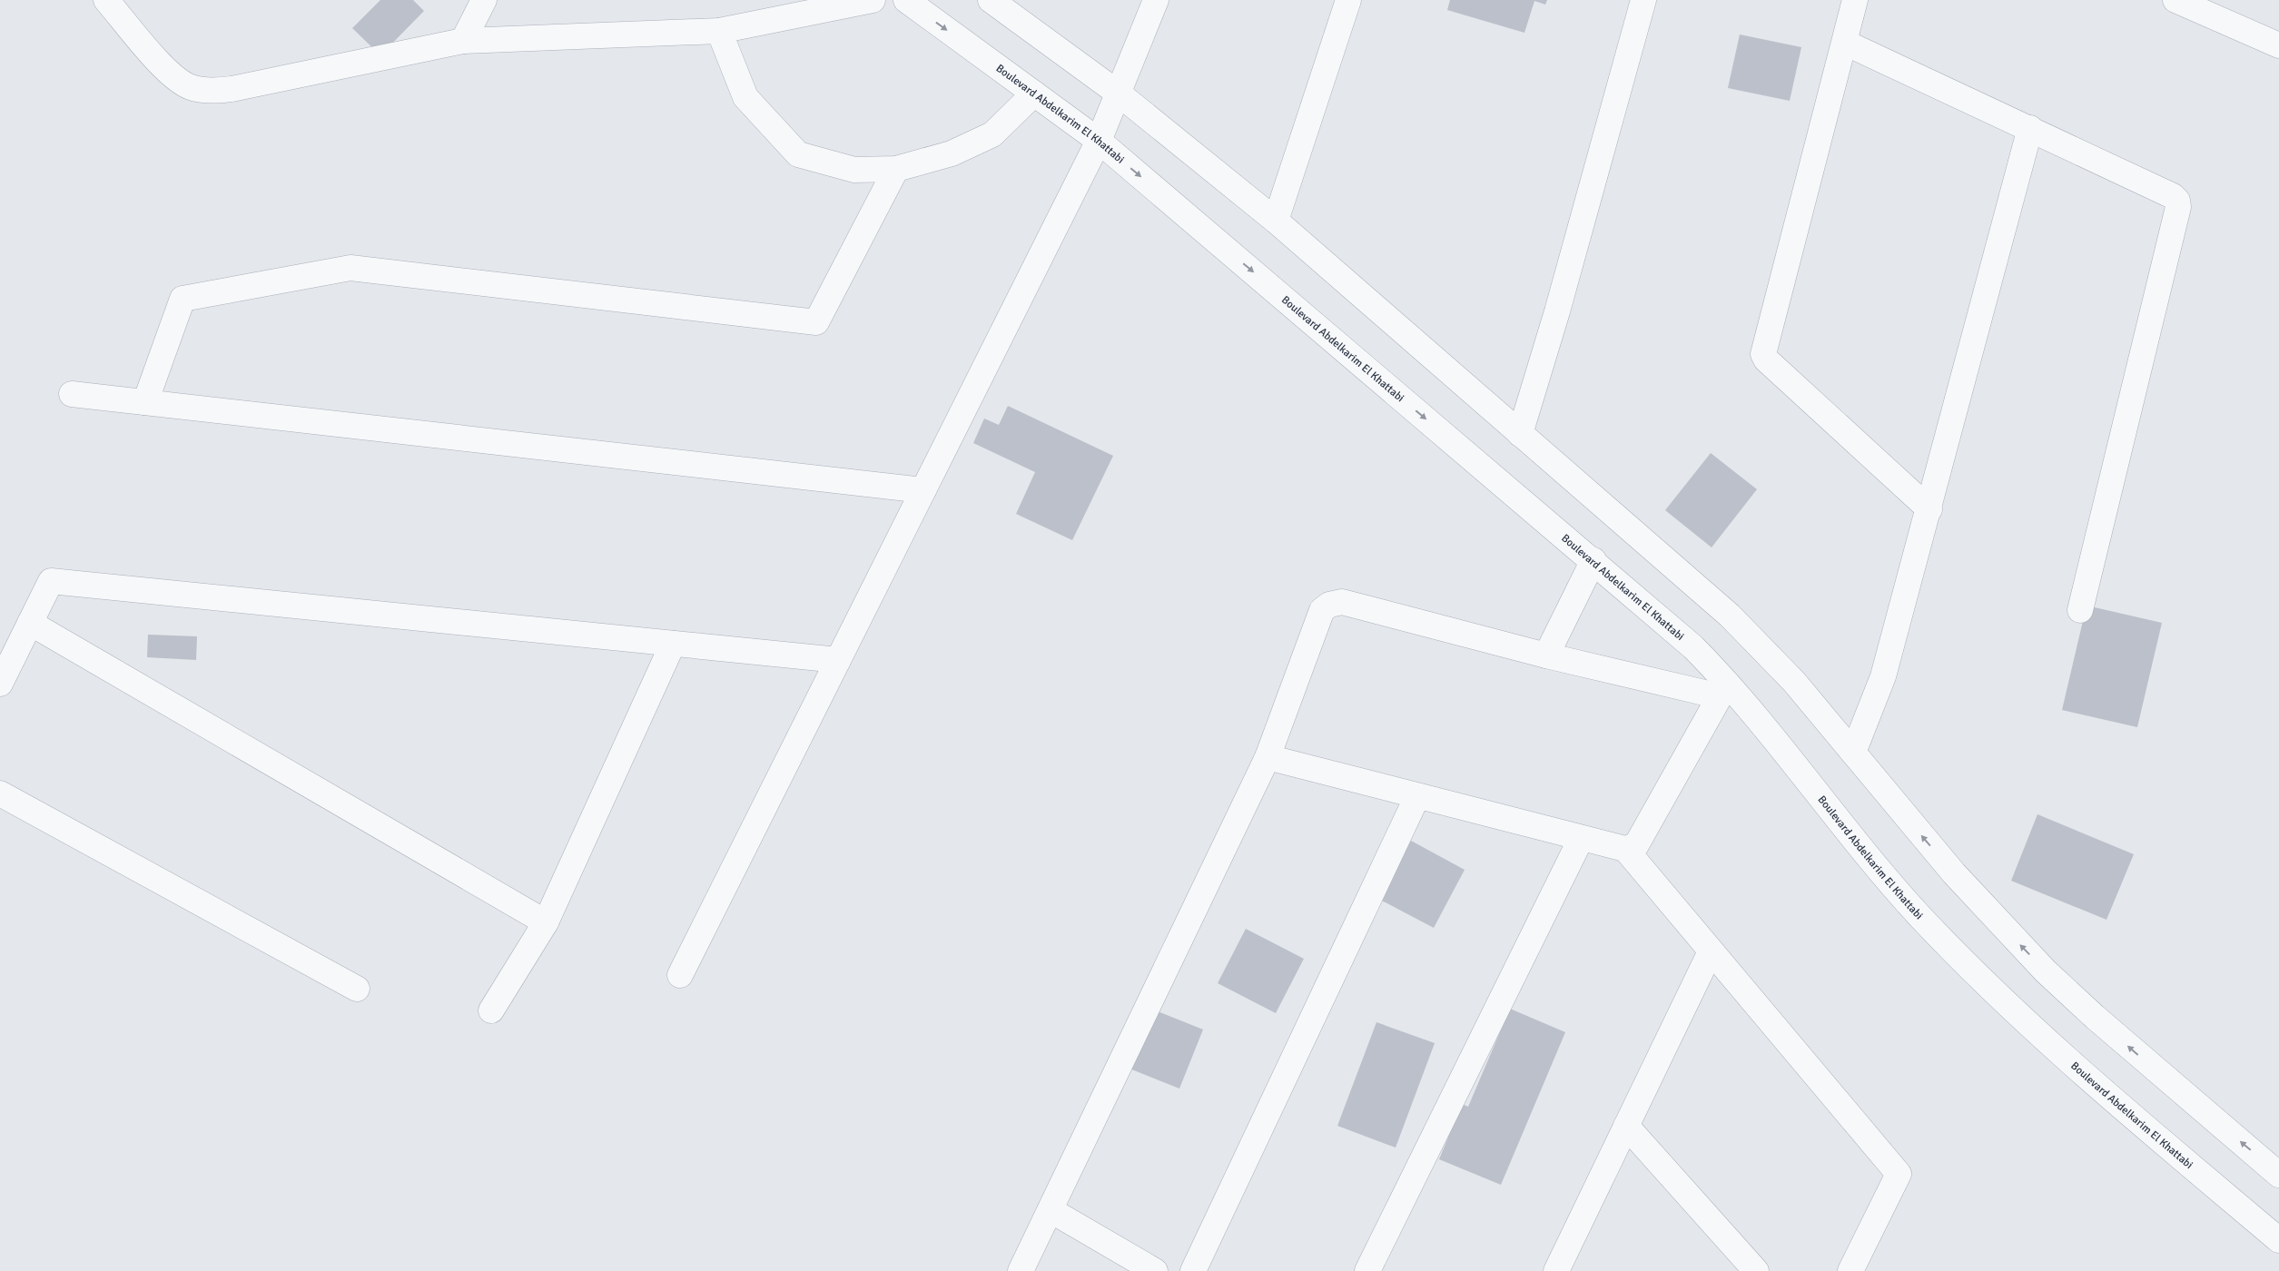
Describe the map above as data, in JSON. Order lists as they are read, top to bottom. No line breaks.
{"streets":{"street":["Boulevard Abdelkarim El Khattabi"]}}
